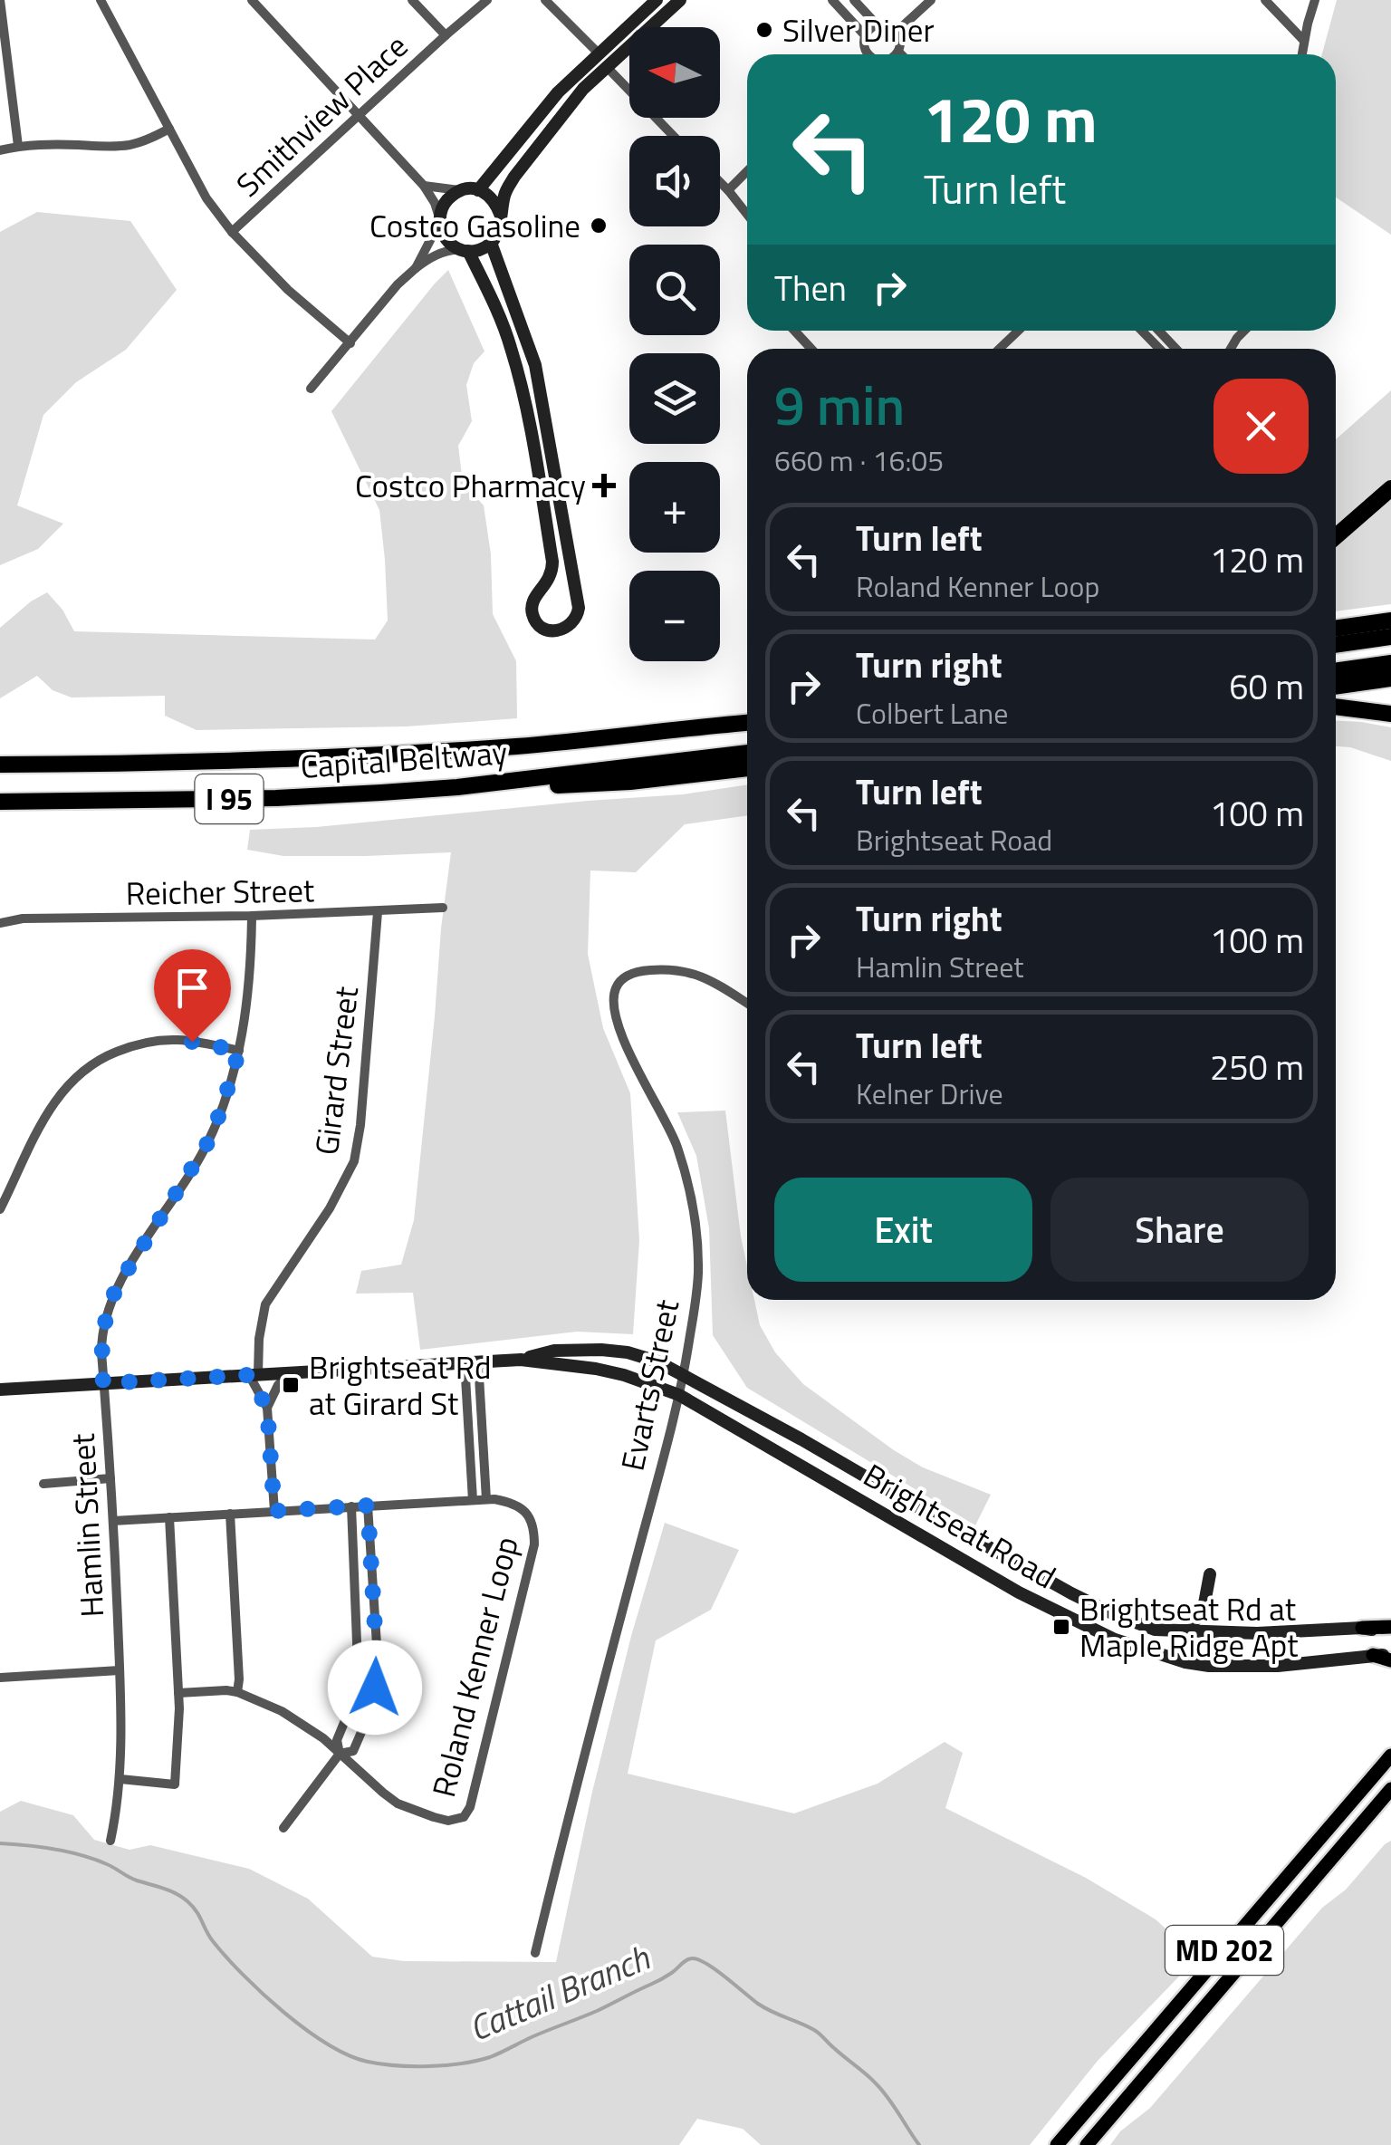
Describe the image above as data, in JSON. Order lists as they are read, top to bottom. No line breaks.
{"streets":{"highway":["Capital Beltway","I 95"],"main road":["MD 202"],"street":["Smithview Place","Reicher Street","Girard Street","Evarts Street","Hamlin Street","Brightseat Road","Roland Kenner Loop"]},"crossings":[["Reicher Street","Girard Street"],["Reicher Street","Hamlin Street"],["Girard Street","Brightseat Road"],["Evarts Street","Brightseat Road"],["Hamlin Street","Brightseat Road"],["Hamlin Street","Roland Kenner Loop"]],"water":["Cattail Branch"],"places":{"other":["Silver Diner","Costco Gasoline"],"health":["Costco Pharmacy"],"transit":["Brightseat Rd at Girard St","Brightseat Rd at Maple Ridge Apt"]},"north":"left","page":{"map_buttons":["+","−"],"turn":["120 m","Turn left"],"then":"Then","heading":["9 min","660 m · 16:05"],"list":[{"name":"Turn left","note":"Roland Kenner Loop","value":"120 m"},{"name":"Turn right","note":"Colbert Lane","value":"60 m"},{"name":"Turn left","note":"Brightseat Road","value":"100 m"},{"name":"Turn right","note":"Hamlin Street","value":"100 m"},{"name":"Turn left","note":"Kelner Drive","value":"250 m"}],"buttons":["Exit","Share"]}}
